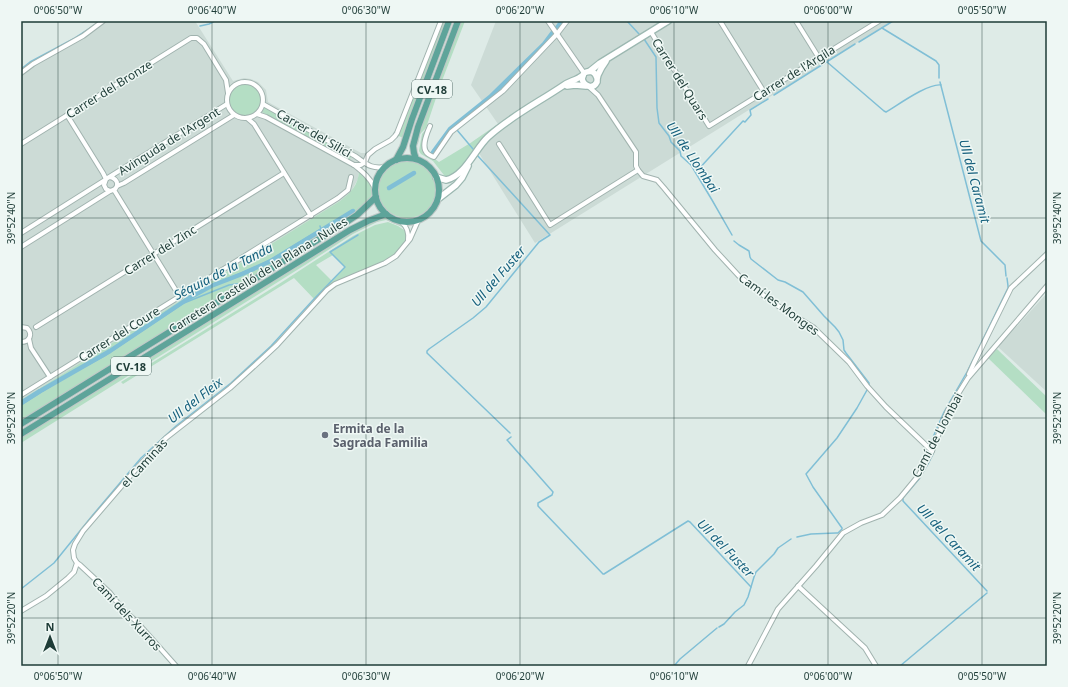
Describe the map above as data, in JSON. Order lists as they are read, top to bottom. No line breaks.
{"streets":{"main road":["CV-18","Carretera Castelló de la Plana - Nules"],"street":["Carrer de l'Argila","Carrer del Quars","Carrer del Bronze","Carrer del Silici","Avinguda de l'Argent","Carrer del Zinc","Camí les Monges","Carrer del Coure","Camí de Llombai","el Caminàs","Camí dels Xurros"]},"crossings":[["Carrer de l'Argila","Carrer del Quars"],["CV-18","Carrer del Silici"],["CV-18","Carretera Castelló de la Plana - Nules"],["CV-18","el Caminàs"],["Carrer del Silici","Avinguda de l'Argent"],["Carrer del Silici","Carretera Castelló de la Plana - Nules"],["Carrer del Silici","el Caminàs"],["Carretera Castelló de la Plana - Nules","el Caminàs"],["Camí les Monges","Camí de Llombai"],["el Caminàs","Camí dels Xurros"]],"water":["Ull de Llombai","Ull del Caramit","Séquia de la Tanda","Ull del Fuster","Ull del Fleix"],"places":["Ermita de la Sagrada Familia"],"north":"top","coordinates":["0°06'50\"W","0°06'40\"W","0°06'30\"W","0°06'20\"W","0°06'10\"W","0°06'00\"W","0°05'50\"W","39°52'40\"N","39°52'30\"N","39°52'20\"N"]}
